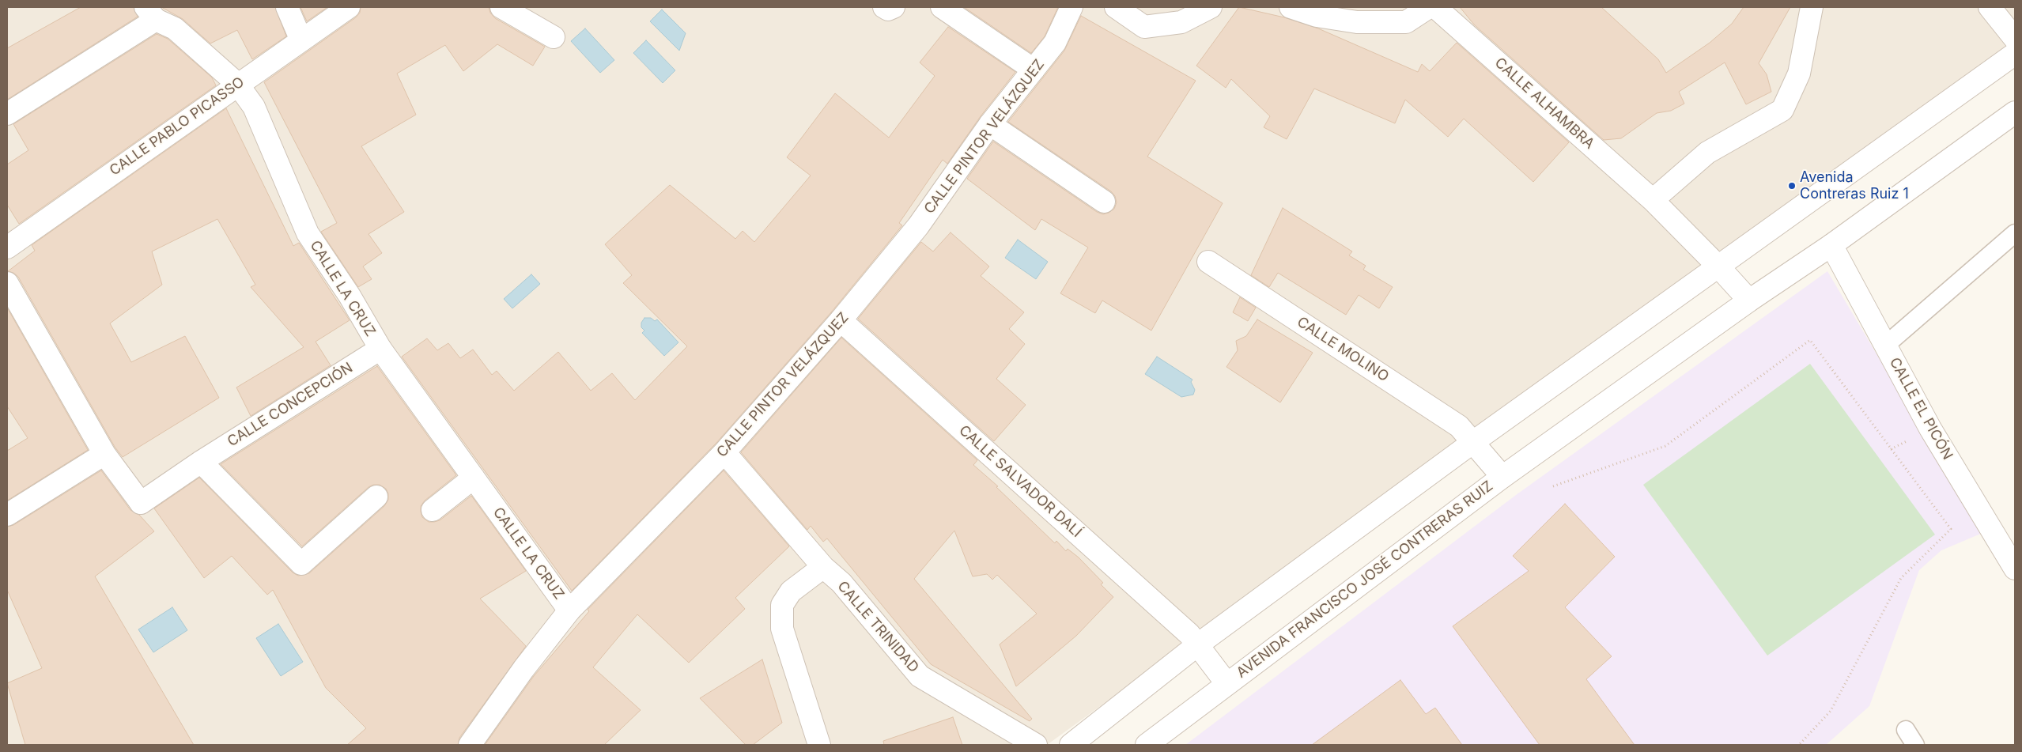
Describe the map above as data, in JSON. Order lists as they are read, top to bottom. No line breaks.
{"streets":{"street":["CALLE ALHAMBRA","CALLE PABLO PICASSO","CALLE PINTOR VELÁZQUEZ","CALLE LA CRUZ","CALLE MOLINO","CALLE CONCEPCIÓN","CALLE EL PICÓN","CALLE SALVADOR DALÍ","AVENIDA FRANCISCO JOSÉ CONTRERAS RUIZ","CALLE TRINIDAD"]},"crossings":[["CALLE PABLO PICASSO","CALLE LA CRUZ"],["CALLE PINTOR VELÁZQUEZ","CALLE LA CRUZ"],["CALLE PINTOR VELÁZQUEZ","CALLE SALVADOR DALÍ"],["CALLE PINTOR VELÁZQUEZ","CALLE TRINIDAD"],["CALLE LA CRUZ","CALLE CONCEPCIÓN"],["CALLE MOLINO","AVENIDA FRANCISCO JOSÉ CONTRERAS RUIZ"],["CALLE EL PICÓN","AVENIDA FRANCISCO JOSÉ CONTRERAS RUIZ"],["CALLE SALVADOR DALÍ","AVENIDA FRANCISCO JOSÉ CONTRERAS RUIZ"]],"places":["Avenida Contreras Ruiz 1"]}
